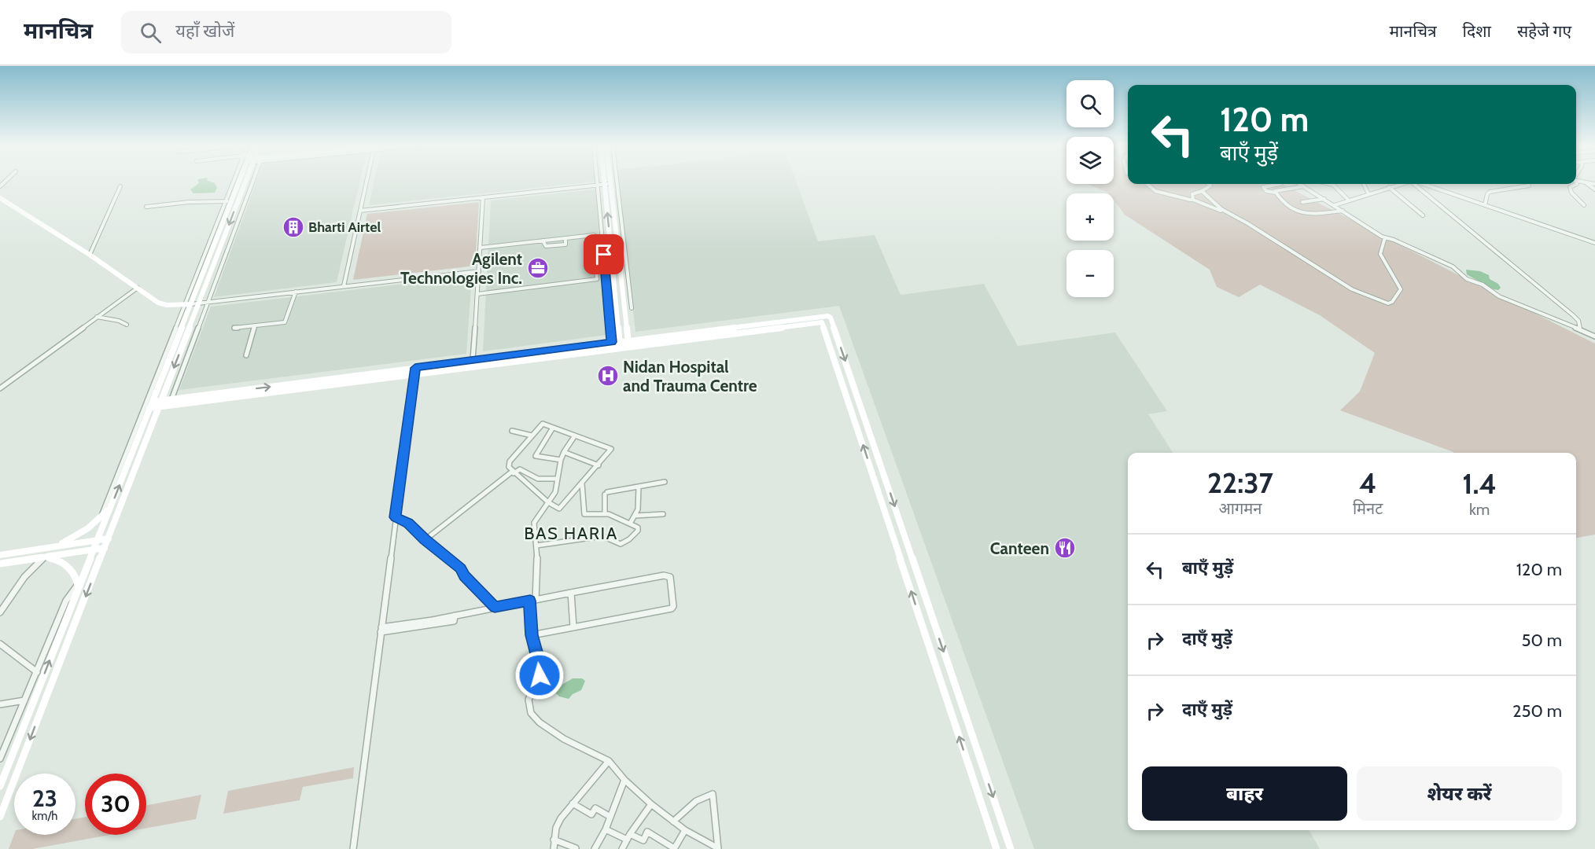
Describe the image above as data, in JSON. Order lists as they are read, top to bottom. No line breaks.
{"districts":["BAS HARIA"],"places":{"building":["Bharti Airtel"],"office":["Agilent Technologies Inc."],"hospital":["Nidan Hospital and Trauma Centre"],"restaurant":["Canteen"]},"page":{"header":"मानचित्र","search":"यहाँ खोजें","nav":["मानचित्र","दिशा","सहेजे गए"],"map_buttons":["+","−"],"turn":["120 m","बाएँ मुड़ें"],"eta":["22:37","आगमन","4","मिनट","1.4","km"],"list":[{"name":"बाएँ मुड़ें","value":"120 m"},{"name":"दाएँ मुड़ें","value":"50 m"},{"name":"दाएँ मुड़ें","value":"250 m"}],"buttons":["बाहर","शेयर करें"],"speed":"23 km/h","limit":"30"}}
